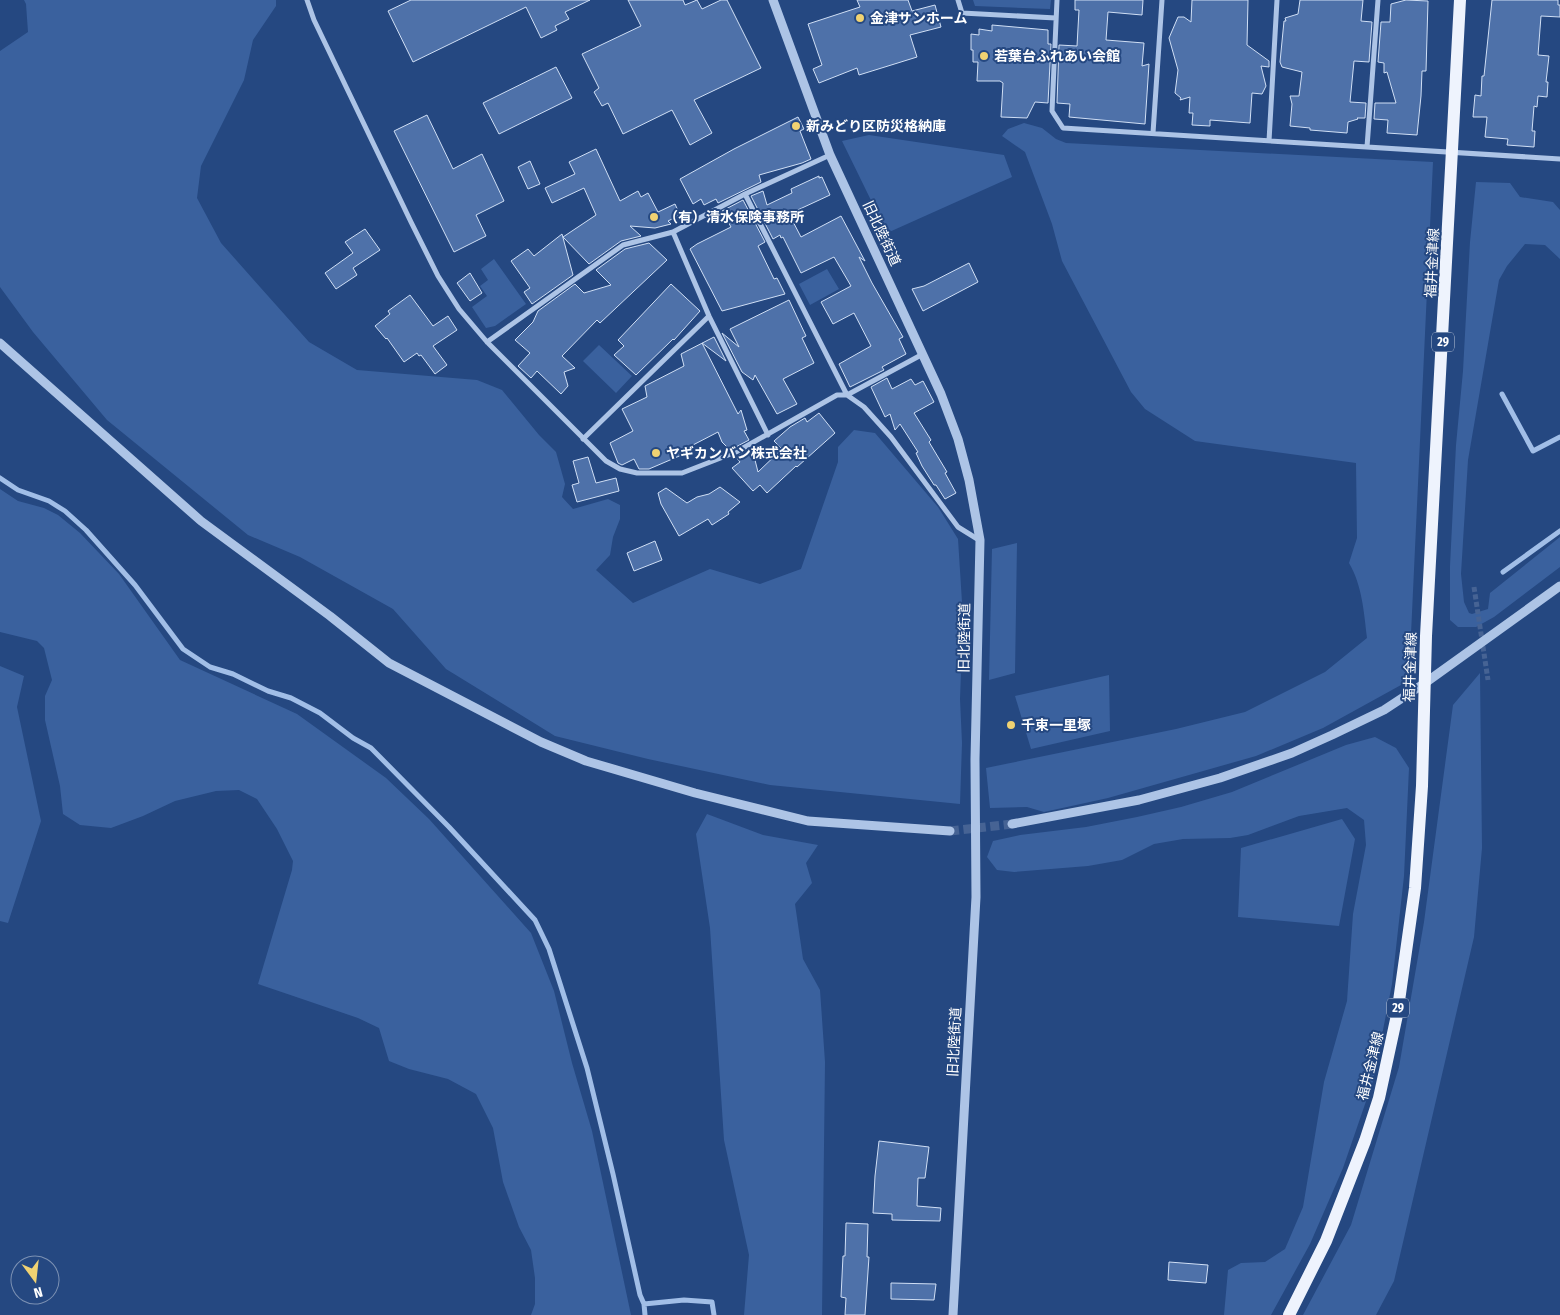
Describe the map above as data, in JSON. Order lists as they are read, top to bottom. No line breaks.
{"streets":{"main road":["福井金津線","29"],"street":["旧北陸街道"]},"places":["金津サンホーム","若葉台ふれあい会館","新みどり区防災格納庫","（有）清水保険事務所","ヤギカンバン株式会社","千束一里塚"],"north":"bottom"}
